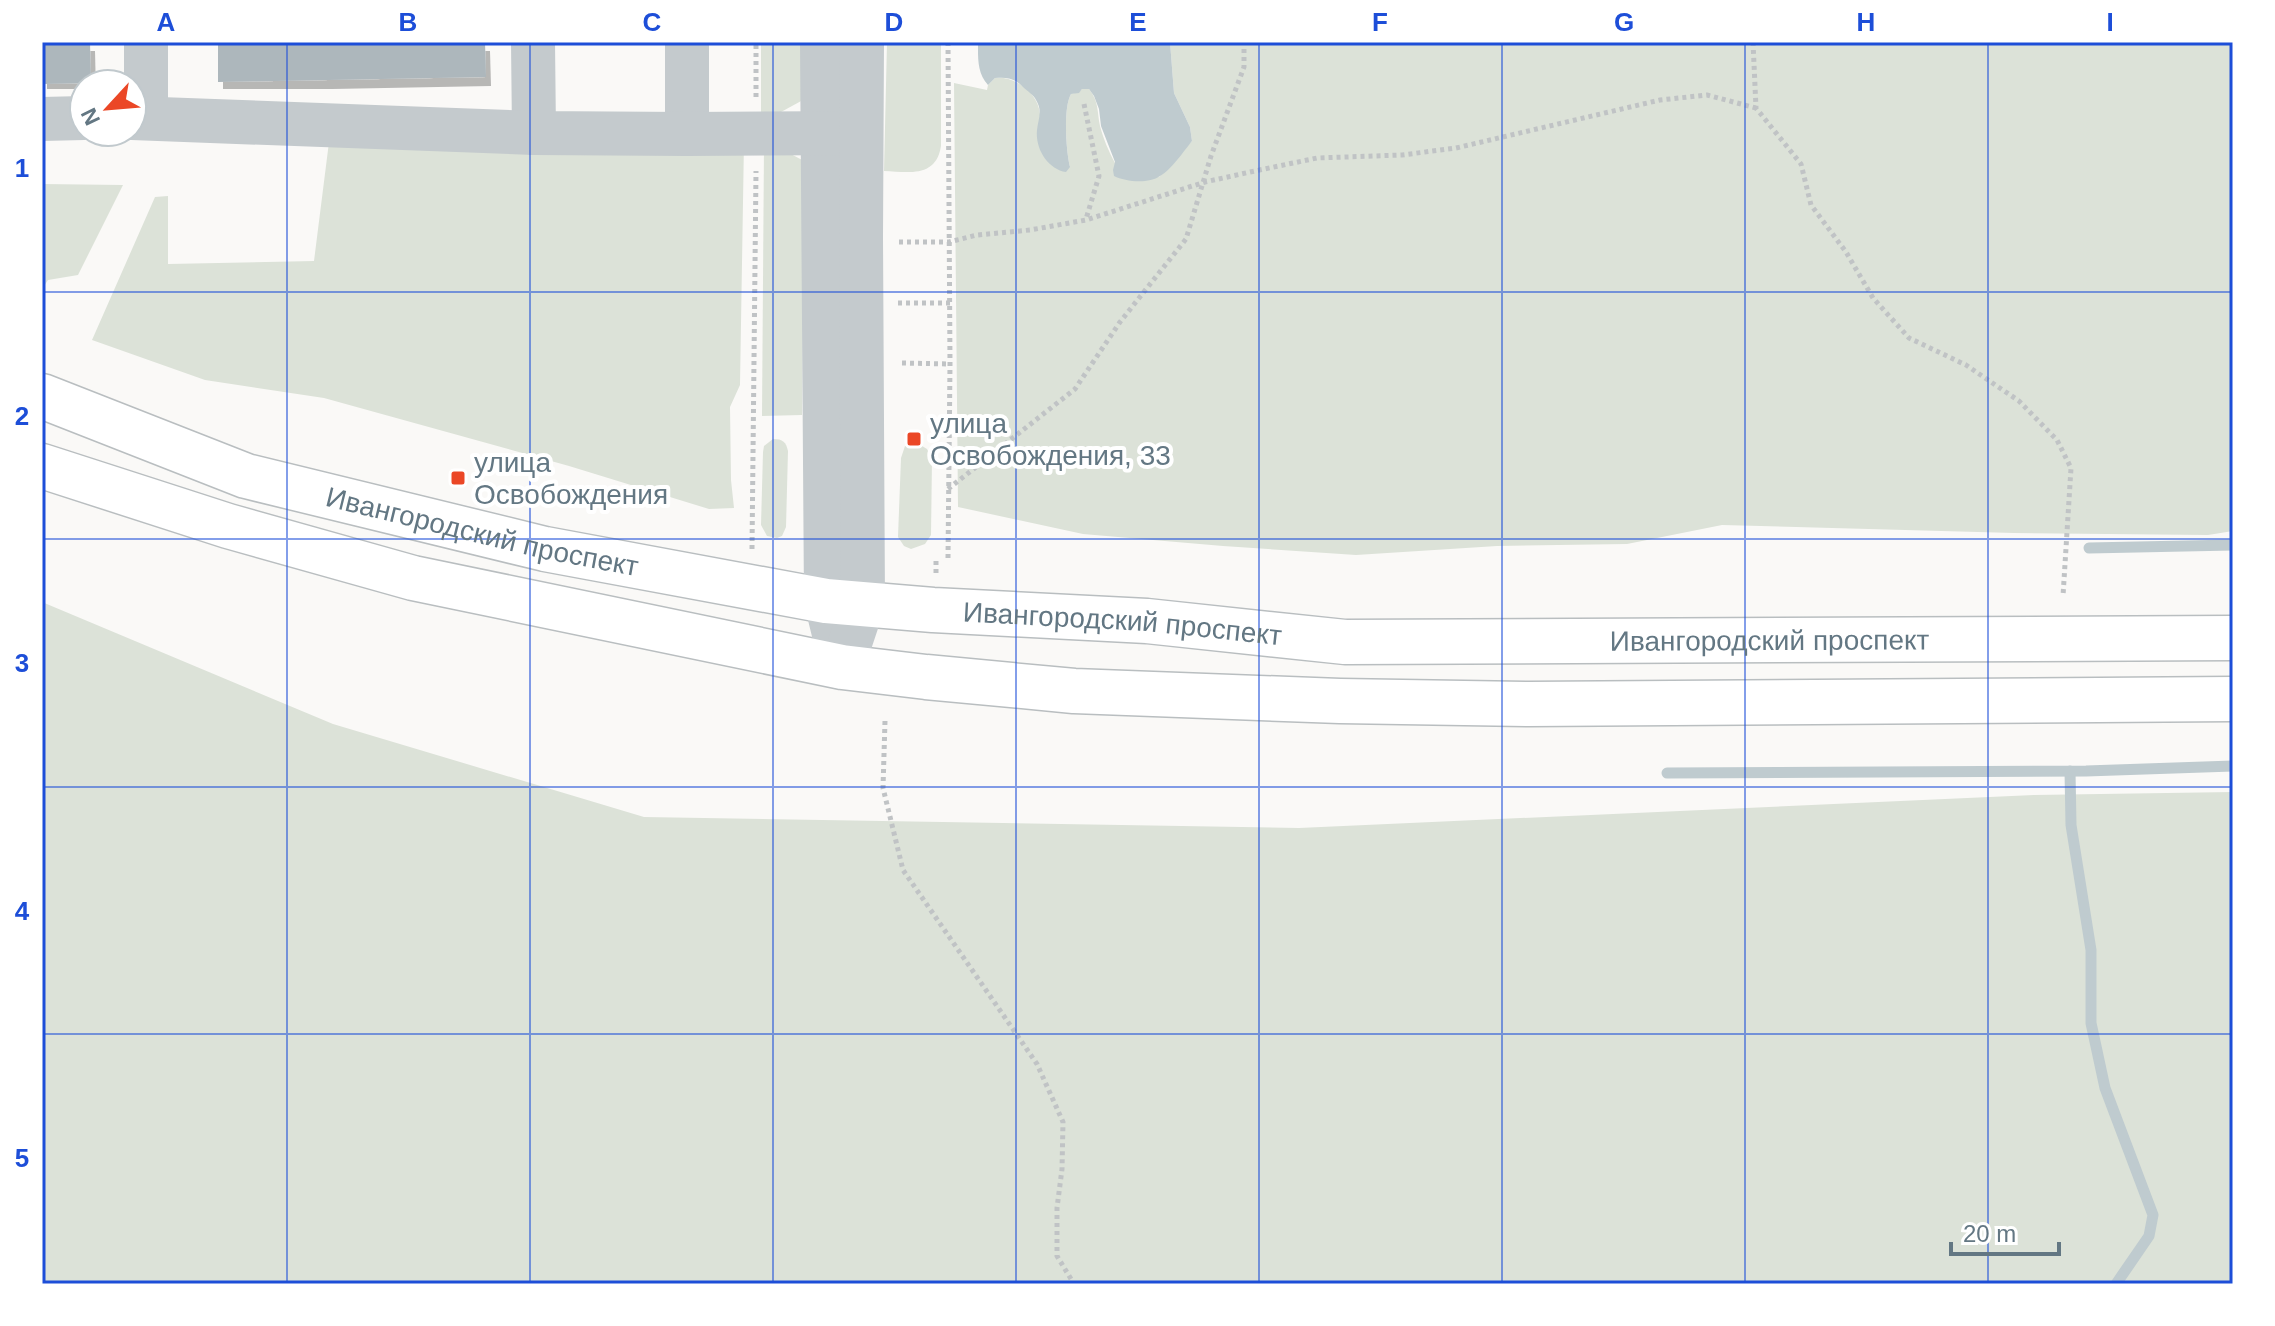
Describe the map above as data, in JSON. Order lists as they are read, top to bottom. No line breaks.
{"streets":{"highway":["Ивангородский проспект"]},"places":{"transit":["улица Освобождения, 33","улица Освобождения"]},"scale_bar":"20 m","north":"bottom left","grid":{"columns":["A","B","C","D","E","F","G","H","I"],"rows":["1","2","3","4","5"]}}
